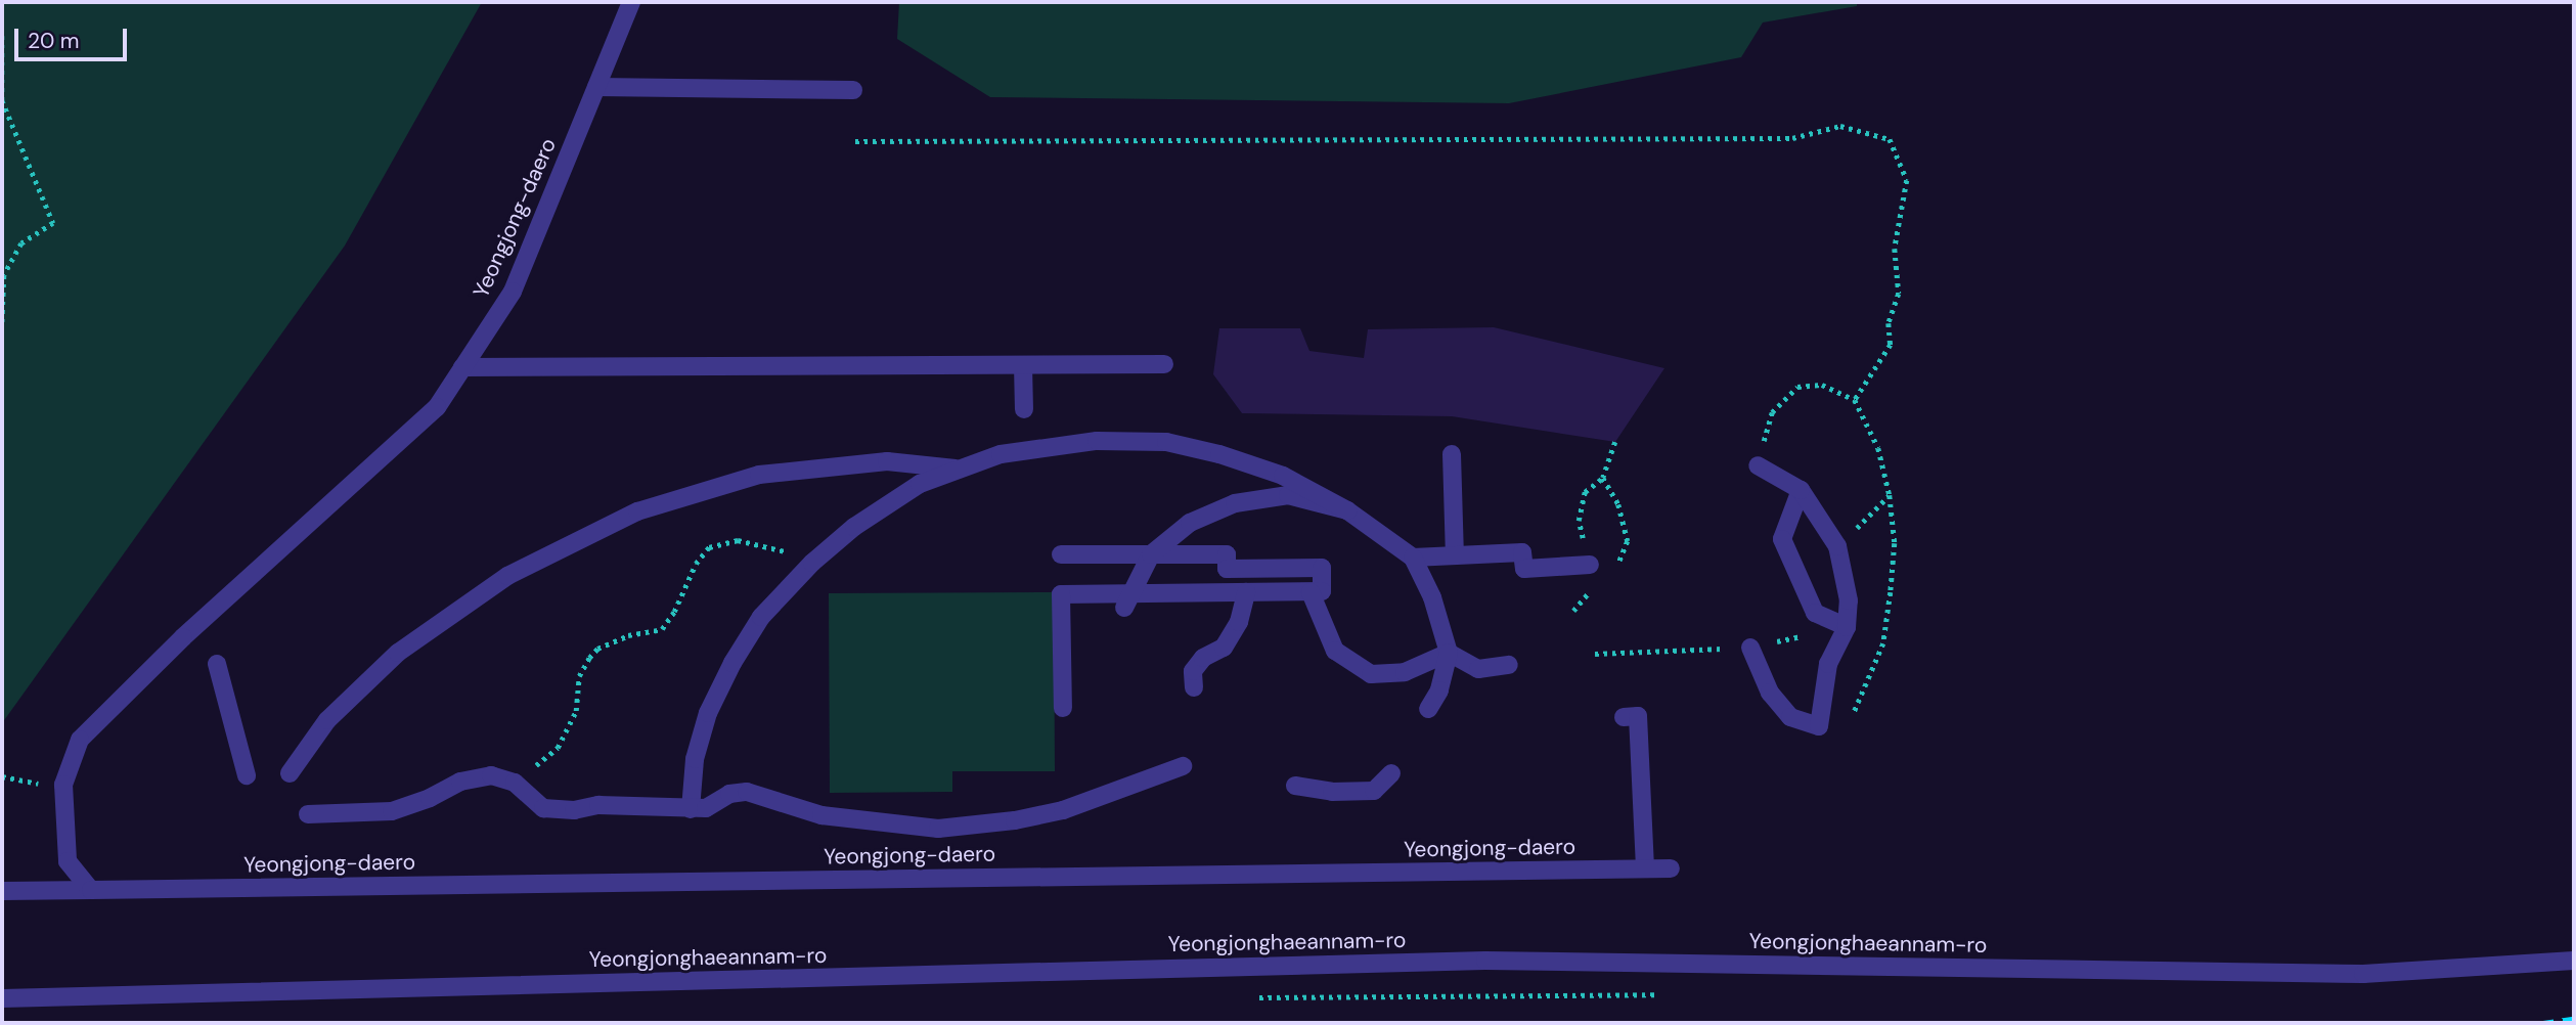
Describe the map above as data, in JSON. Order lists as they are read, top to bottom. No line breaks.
{"streets":{"street":["Yeongjong-daero","Yeongjonghaeannam-ro"]},"scale_bar":"20 m"}
